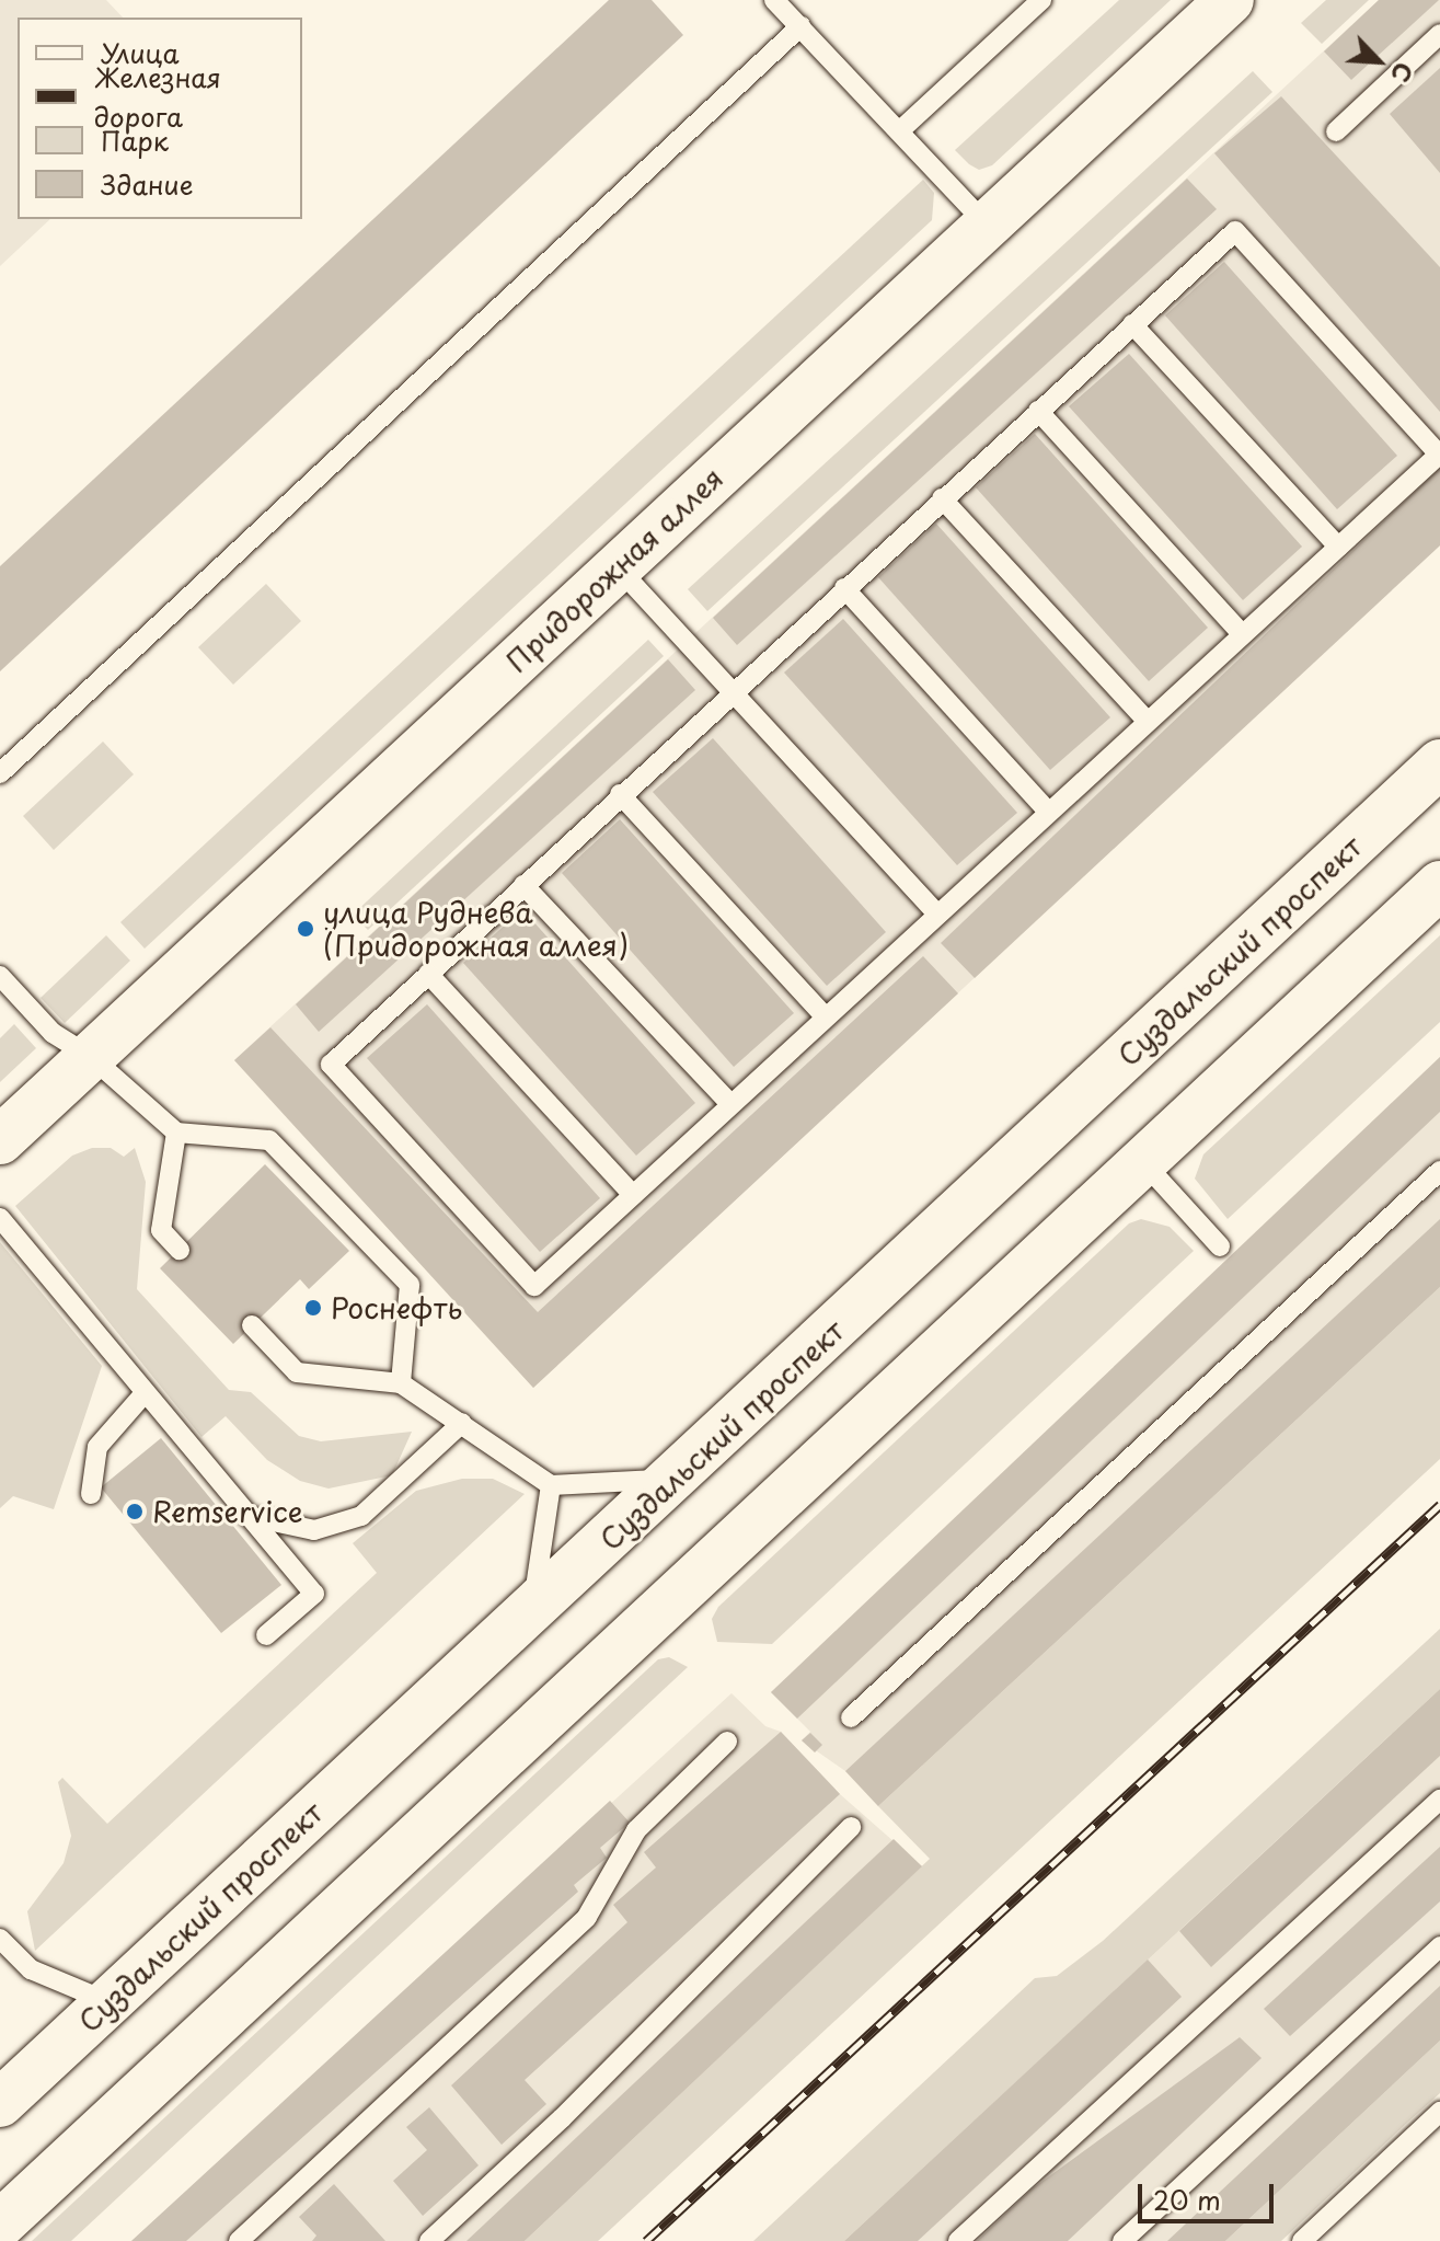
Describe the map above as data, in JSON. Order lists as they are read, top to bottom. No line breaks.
{"streets":{"main road":["Придорожная аллея","Суздальский проспект"]},"places":["улица Руднева (Придорожная аллея)","Роснефть","Remservice"],"legend":["Улица","Железная дорога","Парк","Здание"],"scale_bar":"20 m","north":"bottom right"}
